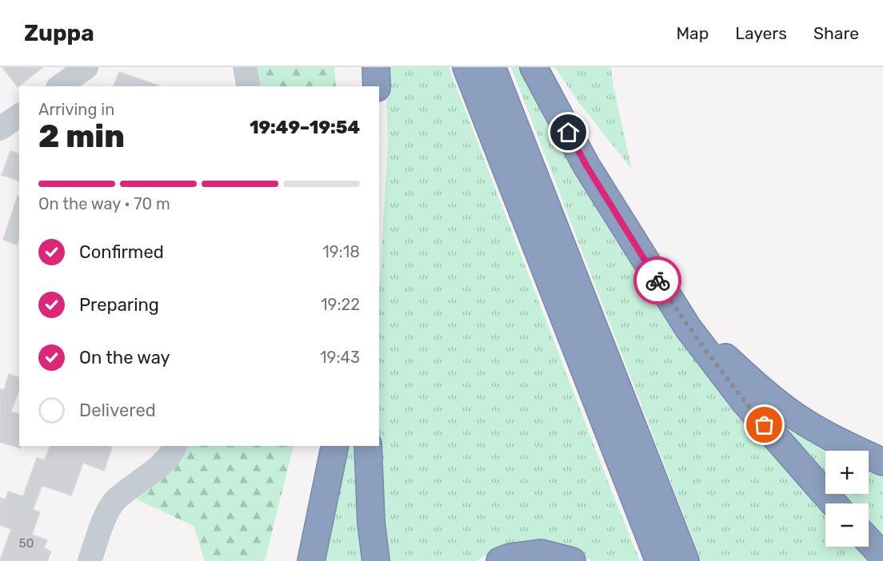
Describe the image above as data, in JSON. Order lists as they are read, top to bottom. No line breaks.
{"house_numbers":["50"],"page":{"header":"Zuppa","nav":["Map","Layers","Share"],"heading":["2 min","Arriving in","19:49–19:54"],"bar":"On the way · 70 m","list":[["Confirmed","19:18"],["Preparing","19:22"],["On the way","19:43"],"Delivered"],"map_buttons":["+","−"]}}
